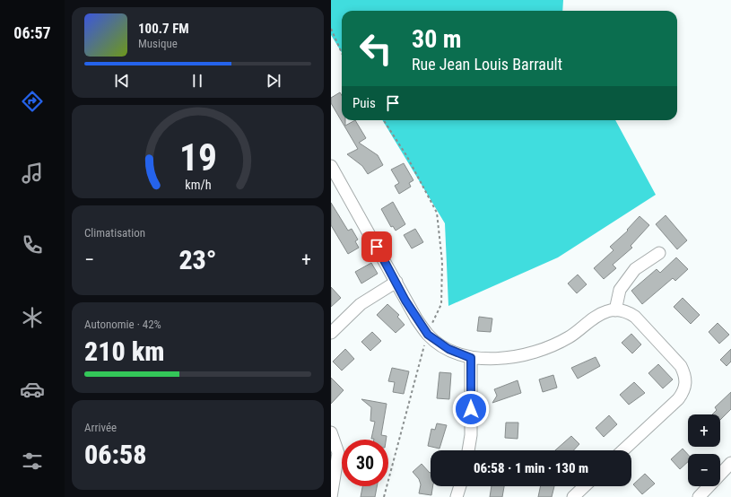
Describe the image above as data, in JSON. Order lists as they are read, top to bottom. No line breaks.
{"page":{"tabs":"06:57","turn":["30 m","Rue Jean Louis Barrault"],"song":["100.7 FM","Musique"],"then":"Puis","tile":["Climatisation",["Autonomie · 42%","210 km"],["Arrivée","06:58"]],"heat":["−","23°","+"],"map_buttons":["+","−"],"limit":"30","trip":"06:58 · 1 min · 130 m","gauge":["19","km/h"]}}
